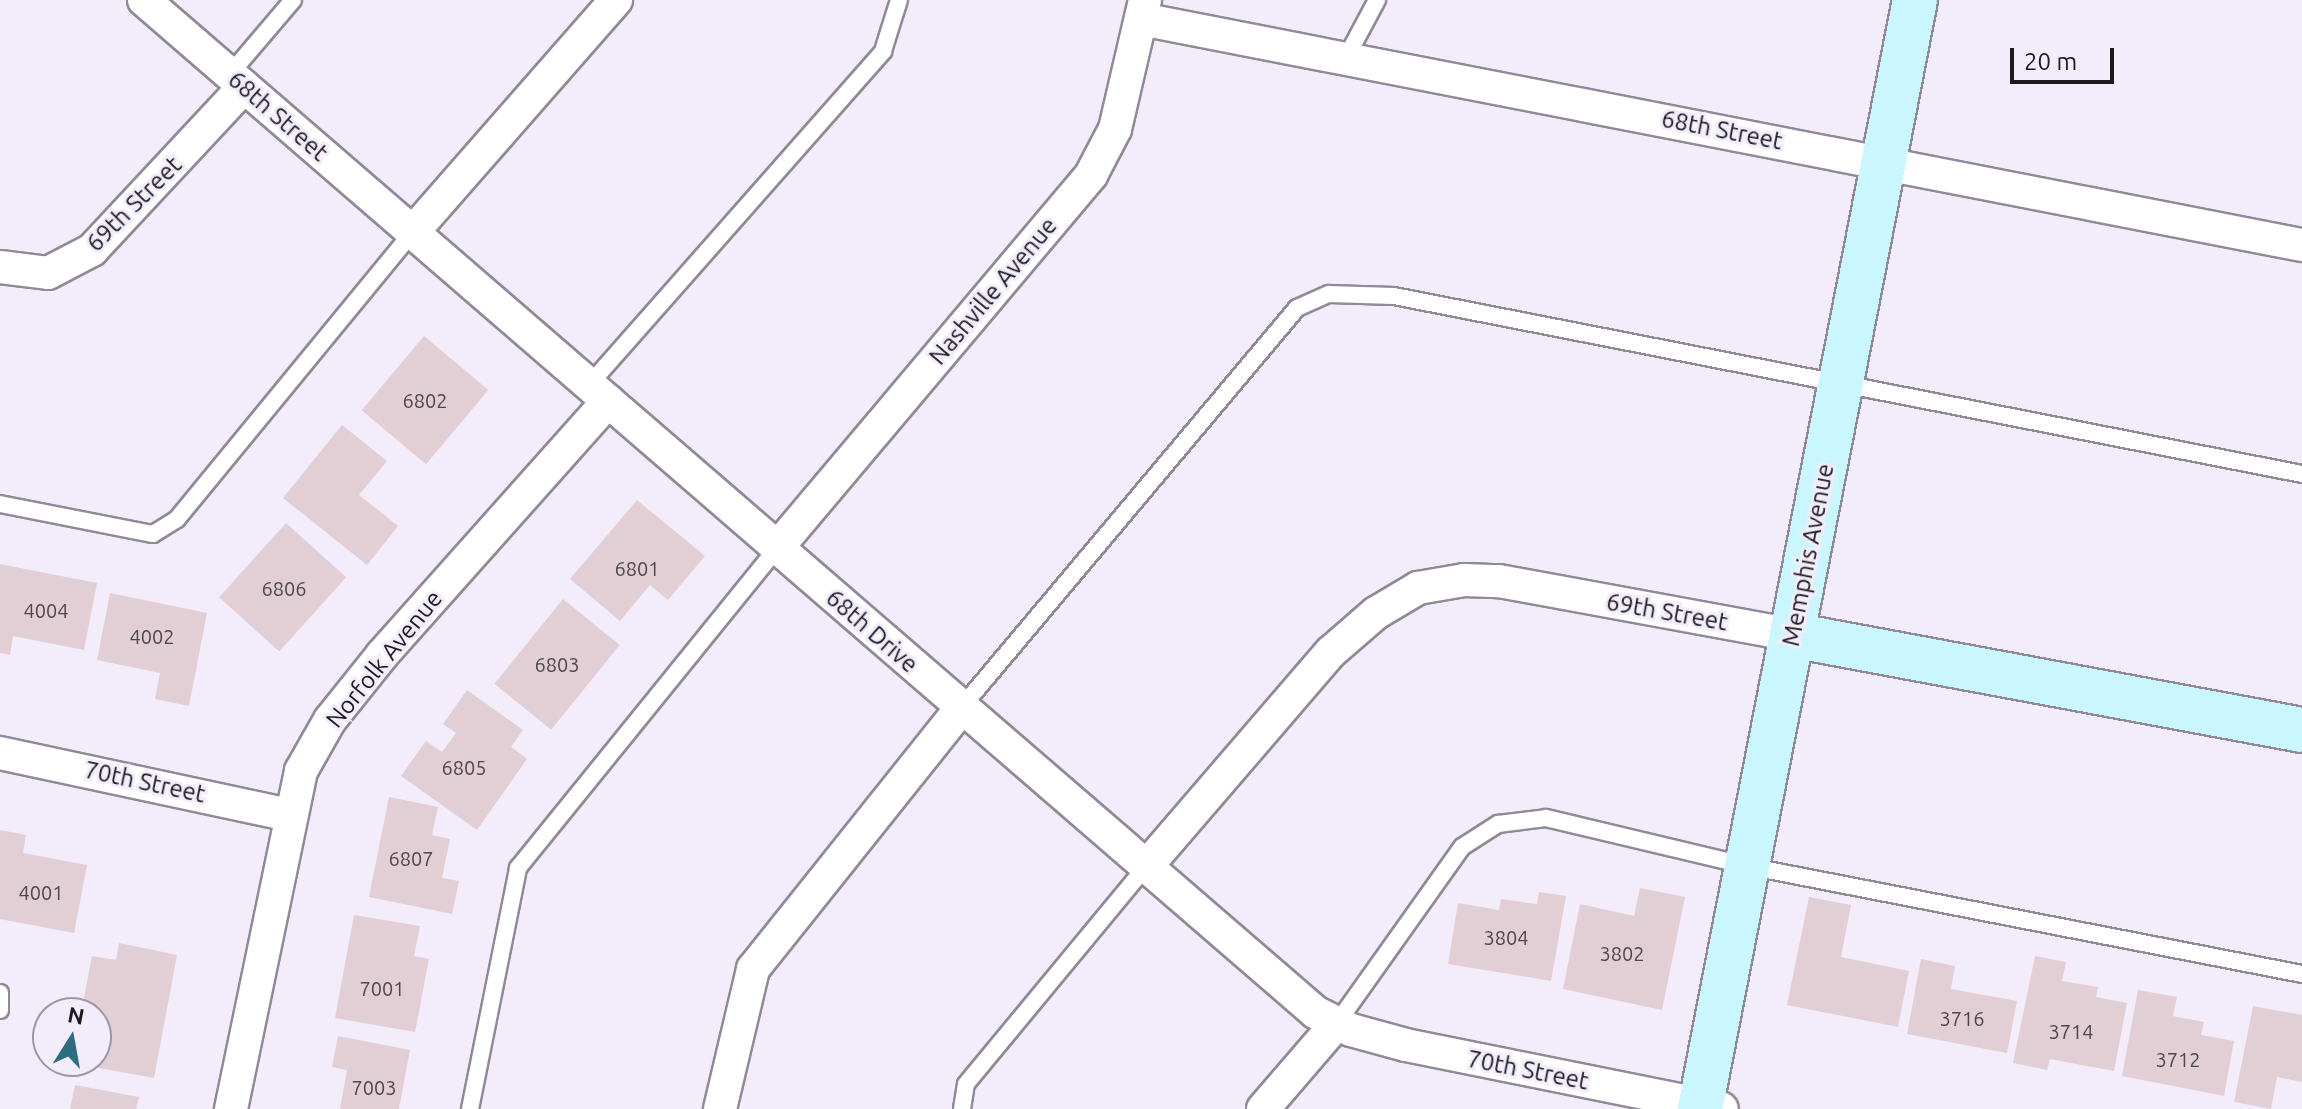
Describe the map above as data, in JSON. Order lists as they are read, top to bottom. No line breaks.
{"streets":{"street":["68th Street","69th Street","Nashville Avenue","Memphis Avenue","68th Drive","Norfolk Avenue","70th Street"]},"crossings":[["68th Street","69th Street"],["68th Street","Nashville Avenue"],["68th Street","Memphis Avenue"],["68th Street","68th Drive"],["69th Street","Memphis Avenue"],["69th Street","68th Drive"],["Nashville Avenue","68th Drive"],["Memphis Avenue","70th Street"],["68th Drive","Norfolk Avenue"],["68th Drive","70th Street"],["Norfolk Avenue","70th Street"]],"house_numbers":["6802","6801","6806","4004","4002","6803","6805","6807","4001","3804","3802","7001","3716","3714","3712","7003"],"scale_bar":"20 m","north":"top"}
